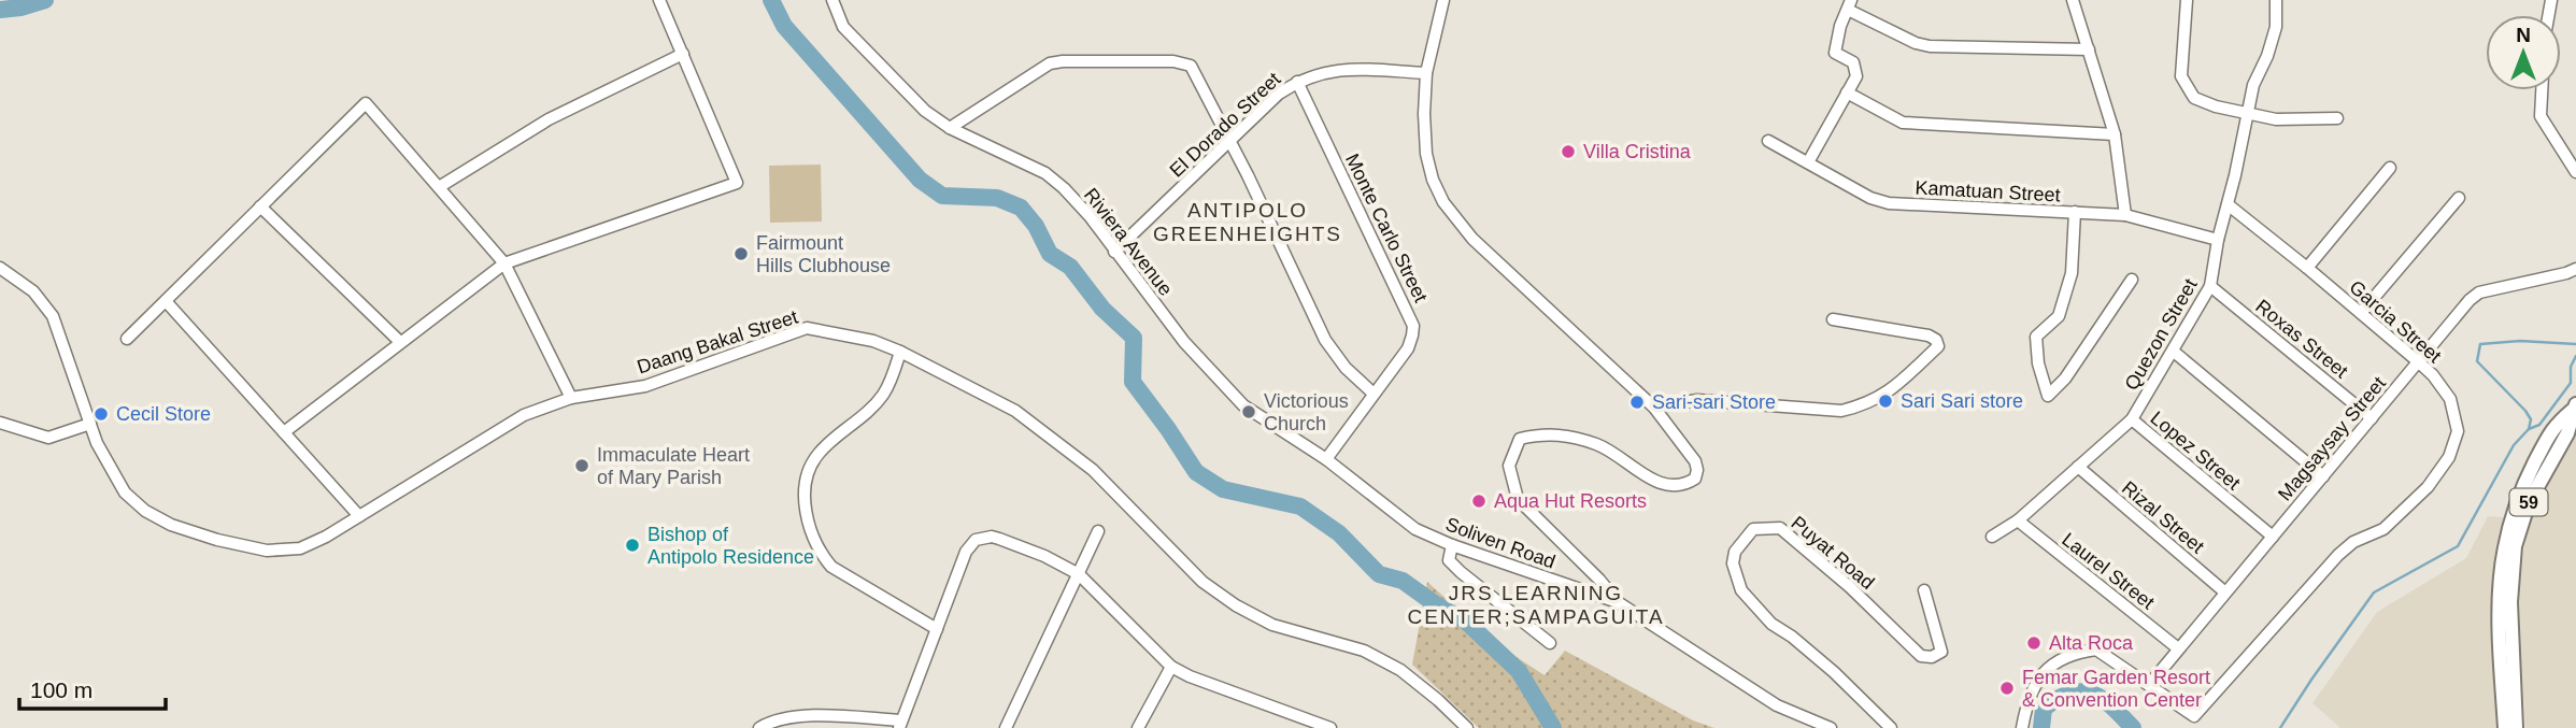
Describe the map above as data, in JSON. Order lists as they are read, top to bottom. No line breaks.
{"streets":{"main road":["59"],"street":["El Dorado Street","Kamatuan Street","Monte Carlo Street","Riviera Avenue","Garcia Street","Quezon Street","Roxas Street","Daang Bakal Street","Magsaysay Street","Lopez Street","Rizal Street","Soliven Road","Puyat Road","Laurel Street"]},"crossings":[["El Dorado Street","Monte Carlo Street"],["El Dorado Street","Riviera Avenue"],["Kamatuan Street","Quezon Street"],["Monte Carlo Street","Riviera Avenue"],["Monte Carlo Street","Soliven Road"],["Riviera Avenue","Soliven Road"],["Garcia Street","Quezon Street"],["Garcia Street","Magsaysay Street"],["Quezon Street","Roxas Street"],["Quezon Street","Lopez Street"],["Quezon Street","Rizal Street"],["Quezon Street","Laurel Street"],["Roxas Street","Magsaysay Street"],["Magsaysay Street","Lopez Street"],["Magsaysay Street","Rizal Street"],["Magsaysay Street","Laurel Street"]],"districts":["ANTIPOLO GREENHEIGHTS","JRS LEARNING CENTER;SAMPAGUITA"],"places":["Villa Cristina","Fairmount Hills Clubhouse","Sari Sari store","Sari-sari Store","Victorious Church","Cecil Store","Immaculate Heart of Mary Parish","Aqua Hut Resorts","Bishop of Antipolo Residence","Alta Roca","Femar Garden Resort & Convention Center"],"scale_bar":"100 m","north":"top"}
